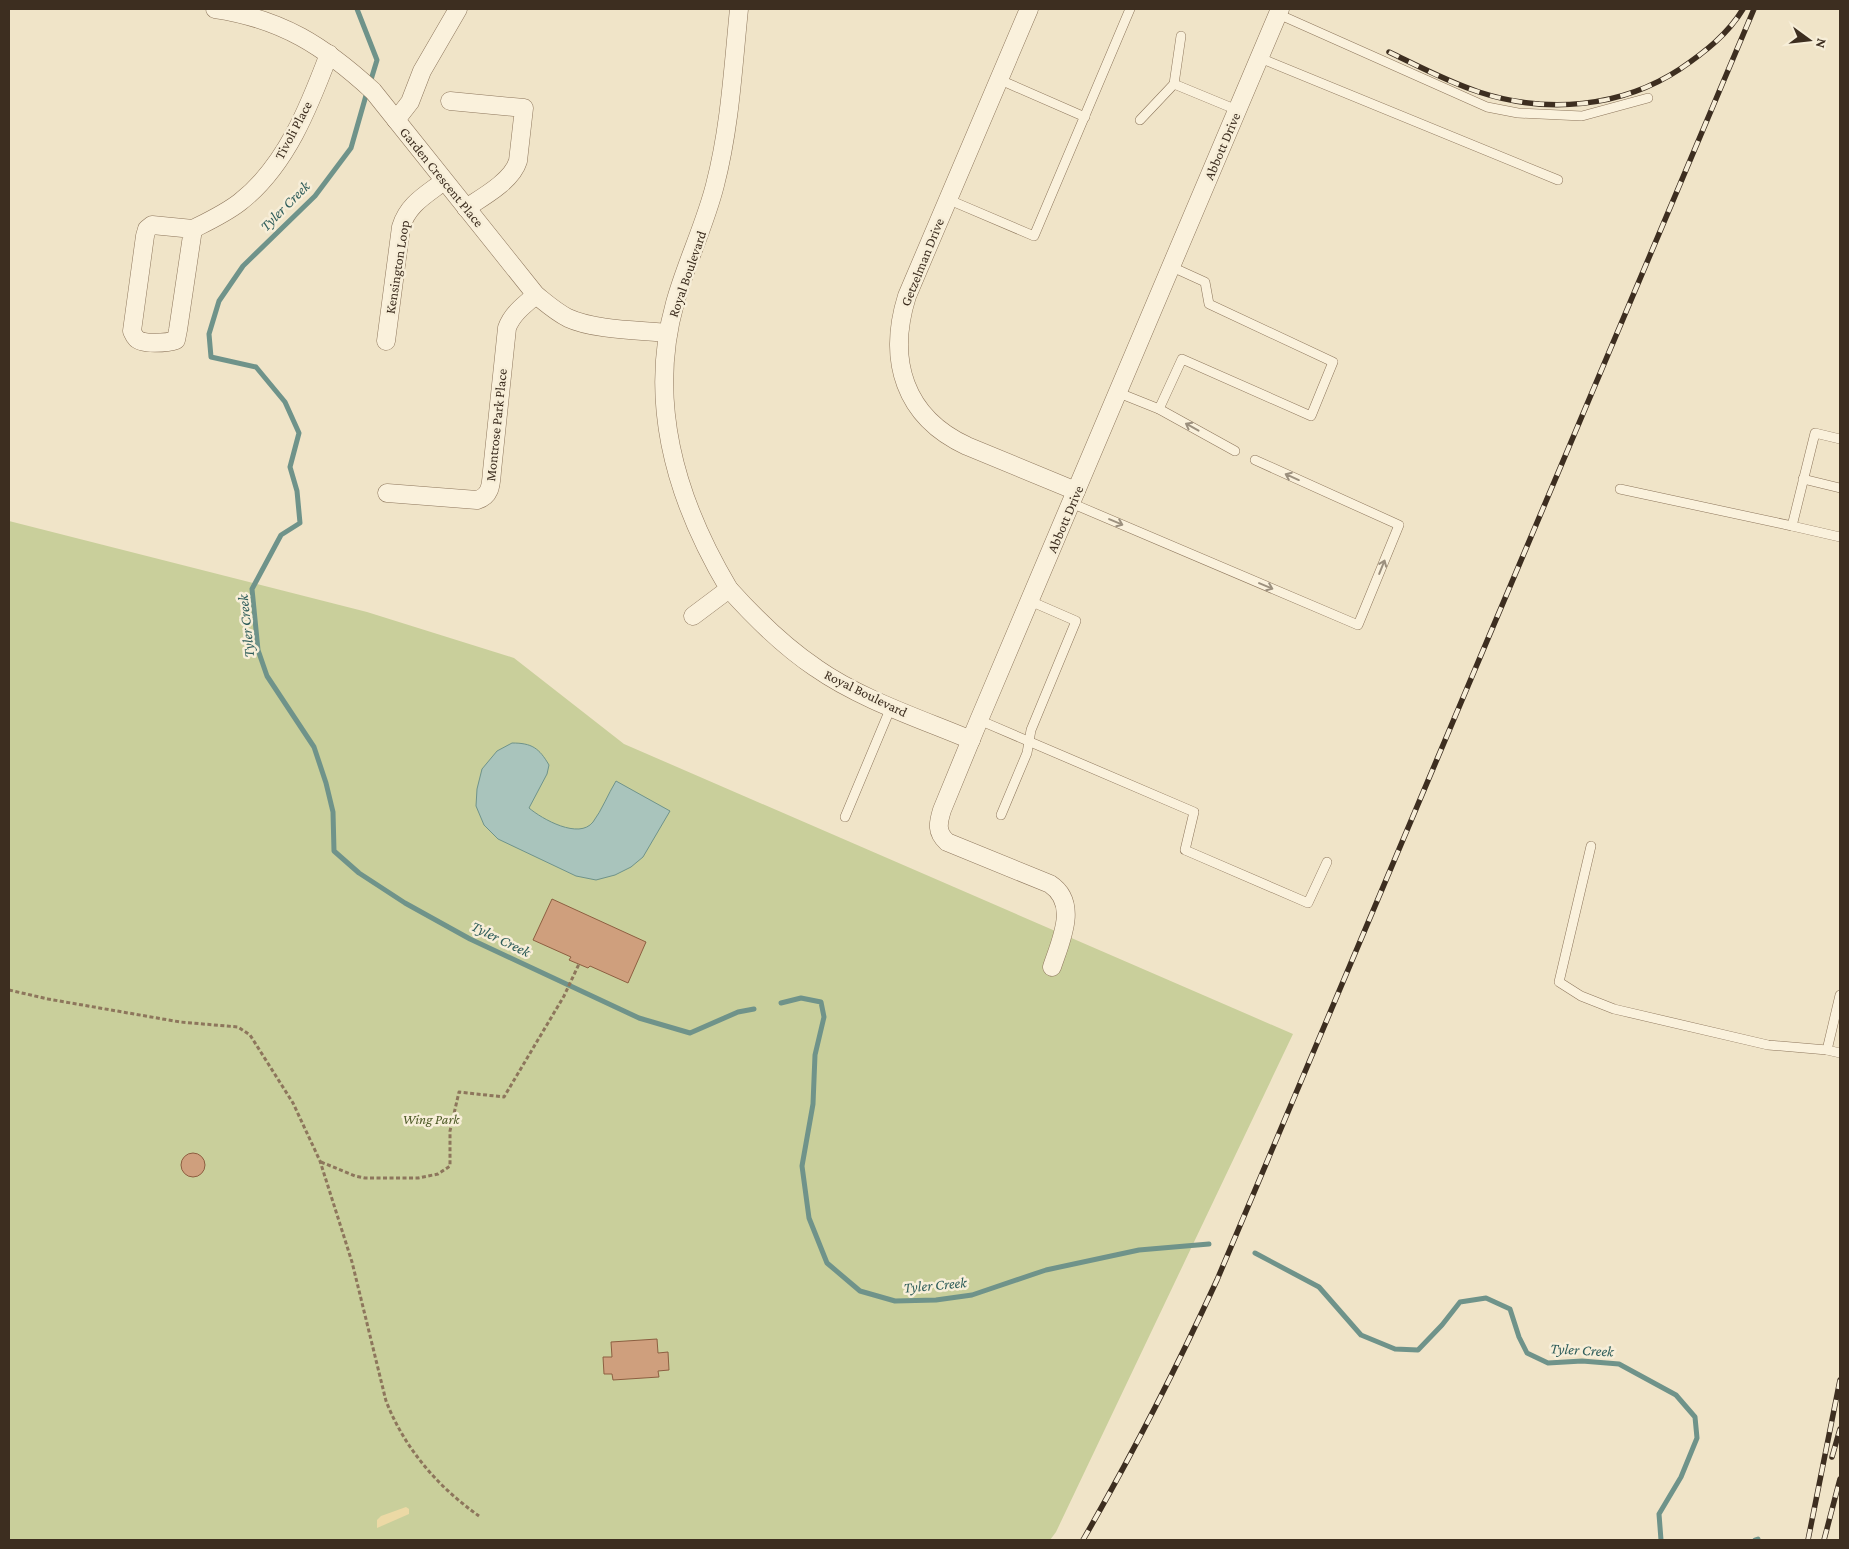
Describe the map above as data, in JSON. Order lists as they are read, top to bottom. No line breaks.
{"streets":{"street":["Tivoli Place","Abbott Drive","Garden Crescent Place","Getzelman Drive","Kensington Loop","Royal Boulevard","Montrose Park Place"]},"crossings":[["Tivoli Place","Garden Crescent Place"],["Abbott Drive","Getzelman Drive"],["Abbott Drive","Royal Boulevard"],["Garden Crescent Place","Kensington Loop"],["Garden Crescent Place","Royal Boulevard"],["Garden Crescent Place","Montrose Park Place"]],"water":["Tyler Creek"],"parks":["Wing Park"],"north":"right"}
